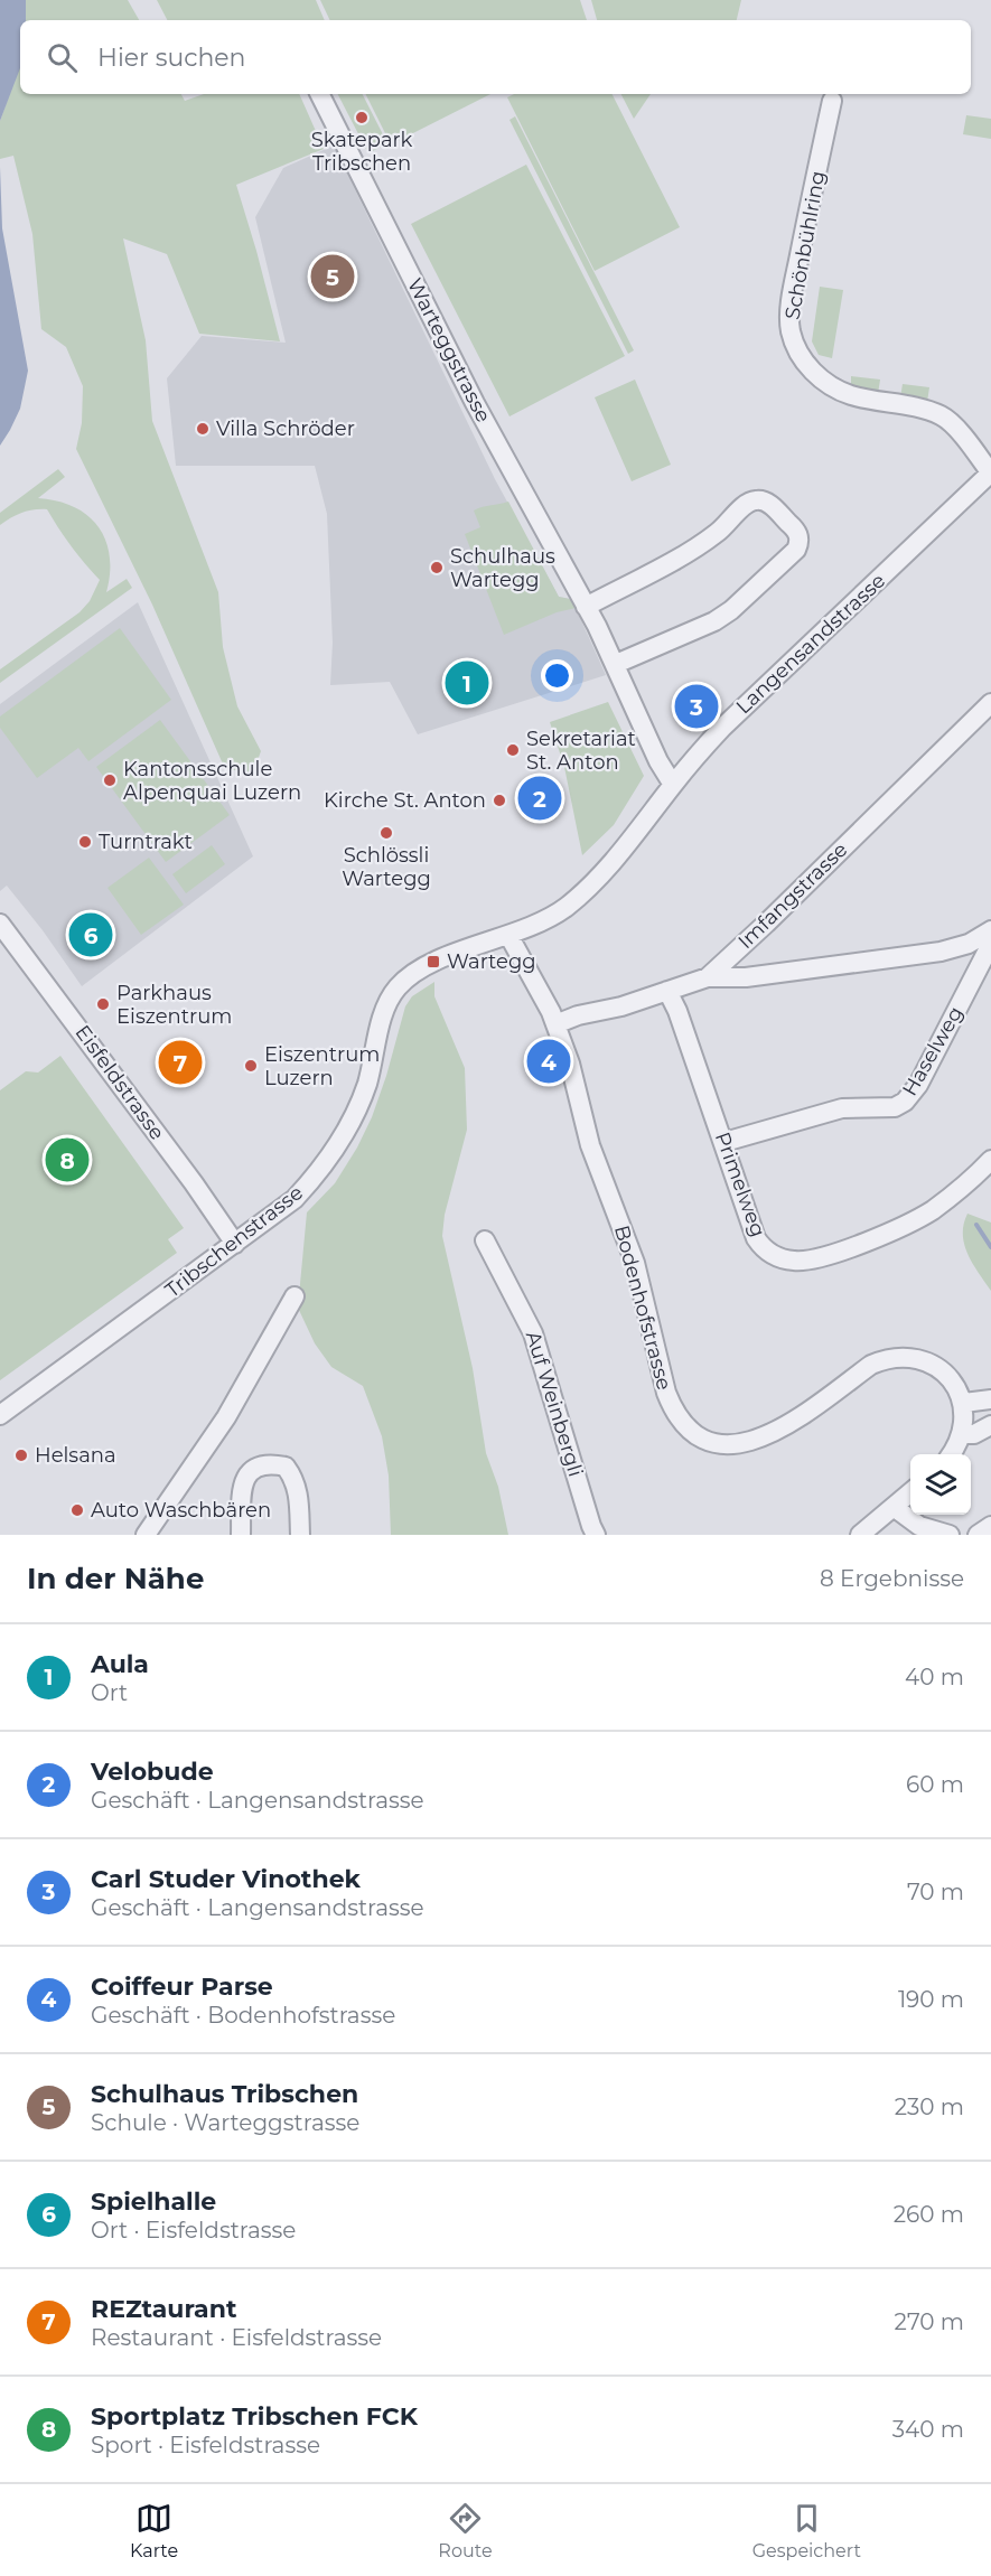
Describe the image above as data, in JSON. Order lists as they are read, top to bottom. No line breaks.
{"streets":{"street":["Schönbühlring","Warteggstrasse","Langensandstrasse","Imfangstrasse","Haselweg","Eisfeldstrasse","Primelweg","Tribschenstrasse","Bodenhofstrasse","Auf Weinbergli"]},"crossings":[["Schönbühlring","Langensandstrasse"],["Warteggstrasse","Langensandstrasse"],["Langensandstrasse","Tribschenstrasse"],["Langensandstrasse","Bodenhofstrasse"],["Imfangstrasse","Primelweg"],["Imfangstrasse","Bodenhofstrasse"],["Haselweg","Primelweg"],["Eisfeldstrasse","Tribschenstrasse"]],"places":{"other":["Skatepark Tribschen","Villa Schröder","Schulhaus Wartegg","Sekretariat St. Anton","Kantonsschule Alpenquai Luzern","Kirche St. Anton","Schlössli Wartegg","Turntrakt","Parkhaus Eiszentrum","Eiszentrum Luzern","Helsana","Auto Waschbären"],"transit":["Wartegg"]},"page":{"search":"Hier suchen","pins":["5","1","3","2","6","4","7","8"],"heading":["In der Nähe","8 Ergebnisse"],"list":[{"mark":"1","name":"Aula","note":"Ort","value":"40 m"},{"mark":"2","name":"Velobude","note":"Geschäft · Langensandstrasse","value":"60 m"},{"mark":"3","name":"Carl Studer Vinothek","note":"Geschäft · Langensandstrasse","value":"70 m"},{"mark":"4","name":"Coiffeur Parse","note":"Geschäft · Bodenhofstrasse","value":"190 m"},{"mark":"5","name":"Schulhaus Tribschen","note":"Schule · Warteggstrasse","value":"230 m"},{"mark":"6","name":"Spielhalle","note":"Ort · Eisfeldstrasse","value":"260 m"},{"mark":"7","name":"REZtaurant","note":"Restaurant · Eisfeldstrasse","value":"270 m"},{"mark":"8","name":"Sportplatz Tribschen FCK","note":"Sport · Eisfeldstrasse","value":"340 m"}],"nav":["Karte","Route","Gespeichert"]}}
